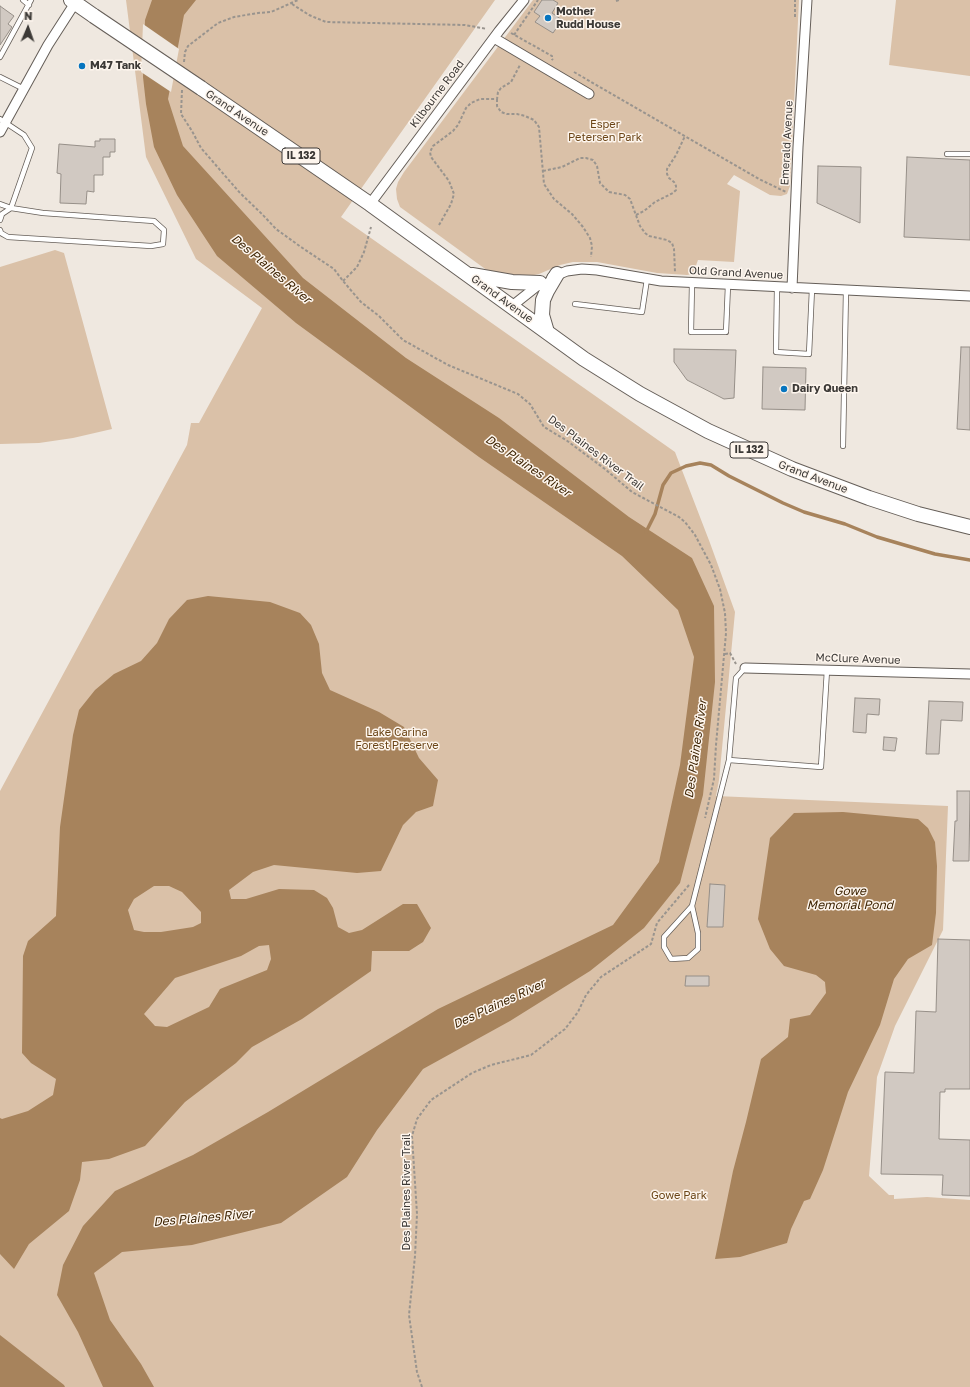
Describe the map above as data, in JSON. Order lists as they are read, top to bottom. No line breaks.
{"streets":{"main road":["Grand Avenue","IL 132"],"street":["Kilbourne Road","Emerald Avenue","Old Grand Avenue","McClure Avenue"],"path":["Des Plaines River Trail"]},"crossings":[["Kilbourne Road","Grand Avenue"],["Grand Avenue","Old Grand Avenue"],["Emerald Avenue","Old Grand Avenue"]],"water":["Des Plaines River","Gowe Memorial Pond"],"parks":["Esper Petersen Park","Lake Carina Forest Preserve","Gowe Park"],"places":["Mother Rudd House","M47 Tank","Dairy Queen"],"north":"top"}
